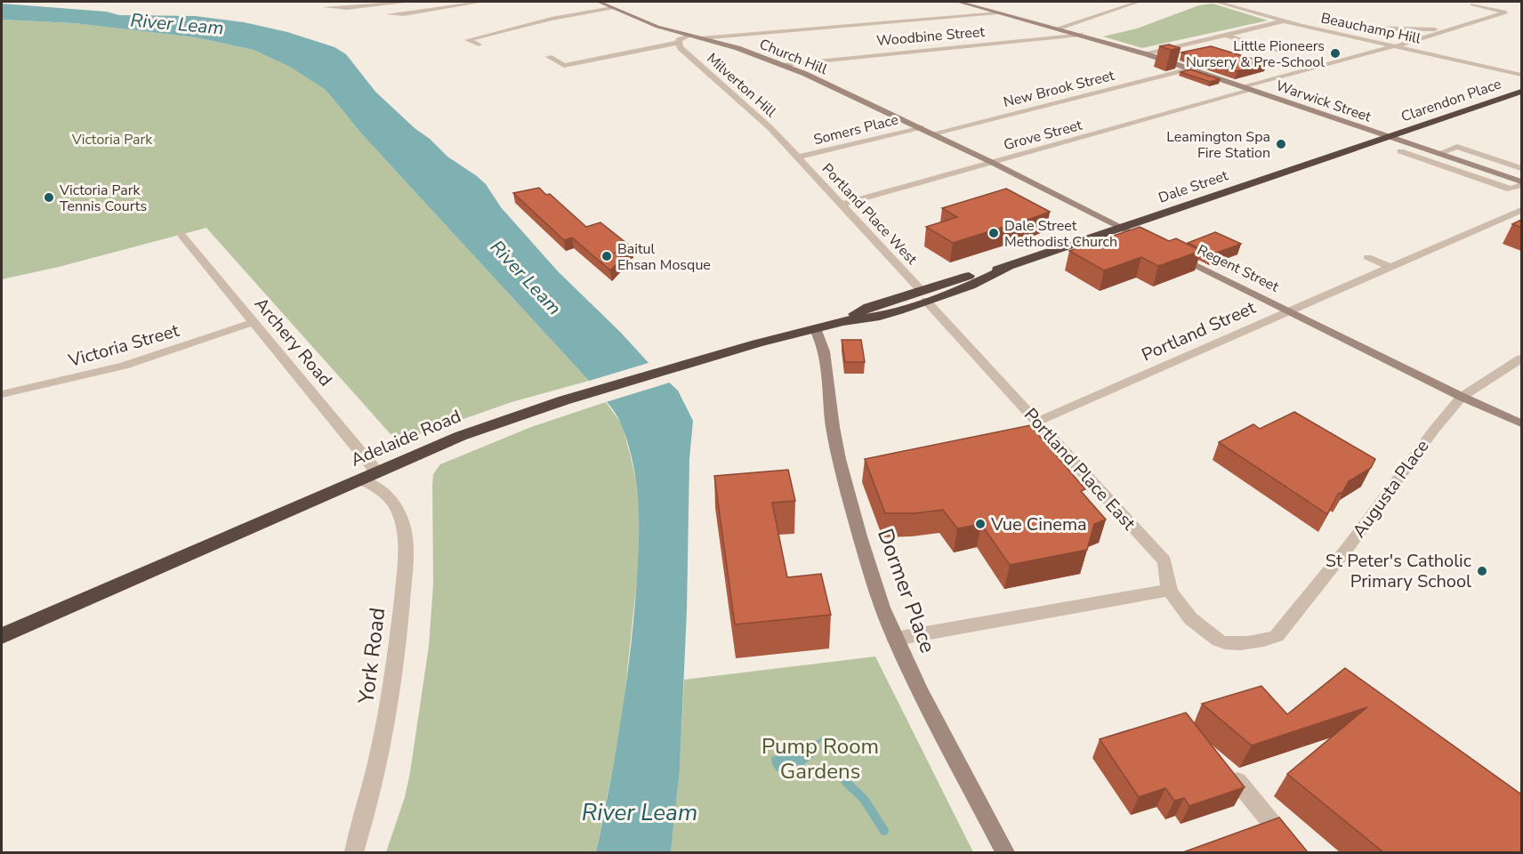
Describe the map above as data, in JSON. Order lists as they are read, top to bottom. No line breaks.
{"streets":{"highway":["Clarendon Place","Dale Street","Adelaide Road"],"street":["Beauchamp Hill","Woodbine Street","Church Hill","Milverton Hill","New Brook Street","Warwick Street","Somers Place","Grove Street","Portland Place West","Regent Street","Portland Street","Archery Road","Victoria Street","Portland Place East","Augusta Place","Dormer Place","York Road"]},"crossings":[["Beauchamp Hill","Grove Street"],["Woodbine Street","Church Hill"],["Woodbine Street","Warwick Street"],["Church Hill","Somers Place"],["Milverton Hill","Somers Place"],["Milverton Hill","Portland Place West"],["New Brook Street","Warwick Street"],["Clarendon Place","Warwick Street"],["Clarendon Place","Dale Street"],["Warwick Street","Grove Street"],["Warwick Street","Dale Street"],["Somers Place","Portland Place West"],["Grove Street","Portland Place West"],["Dale Street","Portland Place West"],["Dale Street","Adelaide Road"],["Dale Street","Portland Place East"],["Portland Place West","Adelaide Road"],["Portland Place West","Portland Place East"],["Regent Street","Portland Street"],["Regent Street","Augusta Place"],["Portland Street","Portland Place East"],["Archery Road","Victoria Street"],["Archery Road","Adelaide Road"],["Archery Road","York Road"],["Adelaide Road","Portland Place East"],["Adelaide Road","Dormer Place"],["Adelaide Road","York Road"],["Portland Place East","Augusta Place"]],"water":["River Leam"],"parks":["Victoria Park","Pump Room Gardens"],"places":["Little Pioneers Nursery & Pre-School","Leamington Spa Fire Station","Victoria Park Tennis Courts","Dale Street Methodist Church","Baitul Ehsan Mosque","Vue Cinema","St Peter's Catholic Primary School"]}
